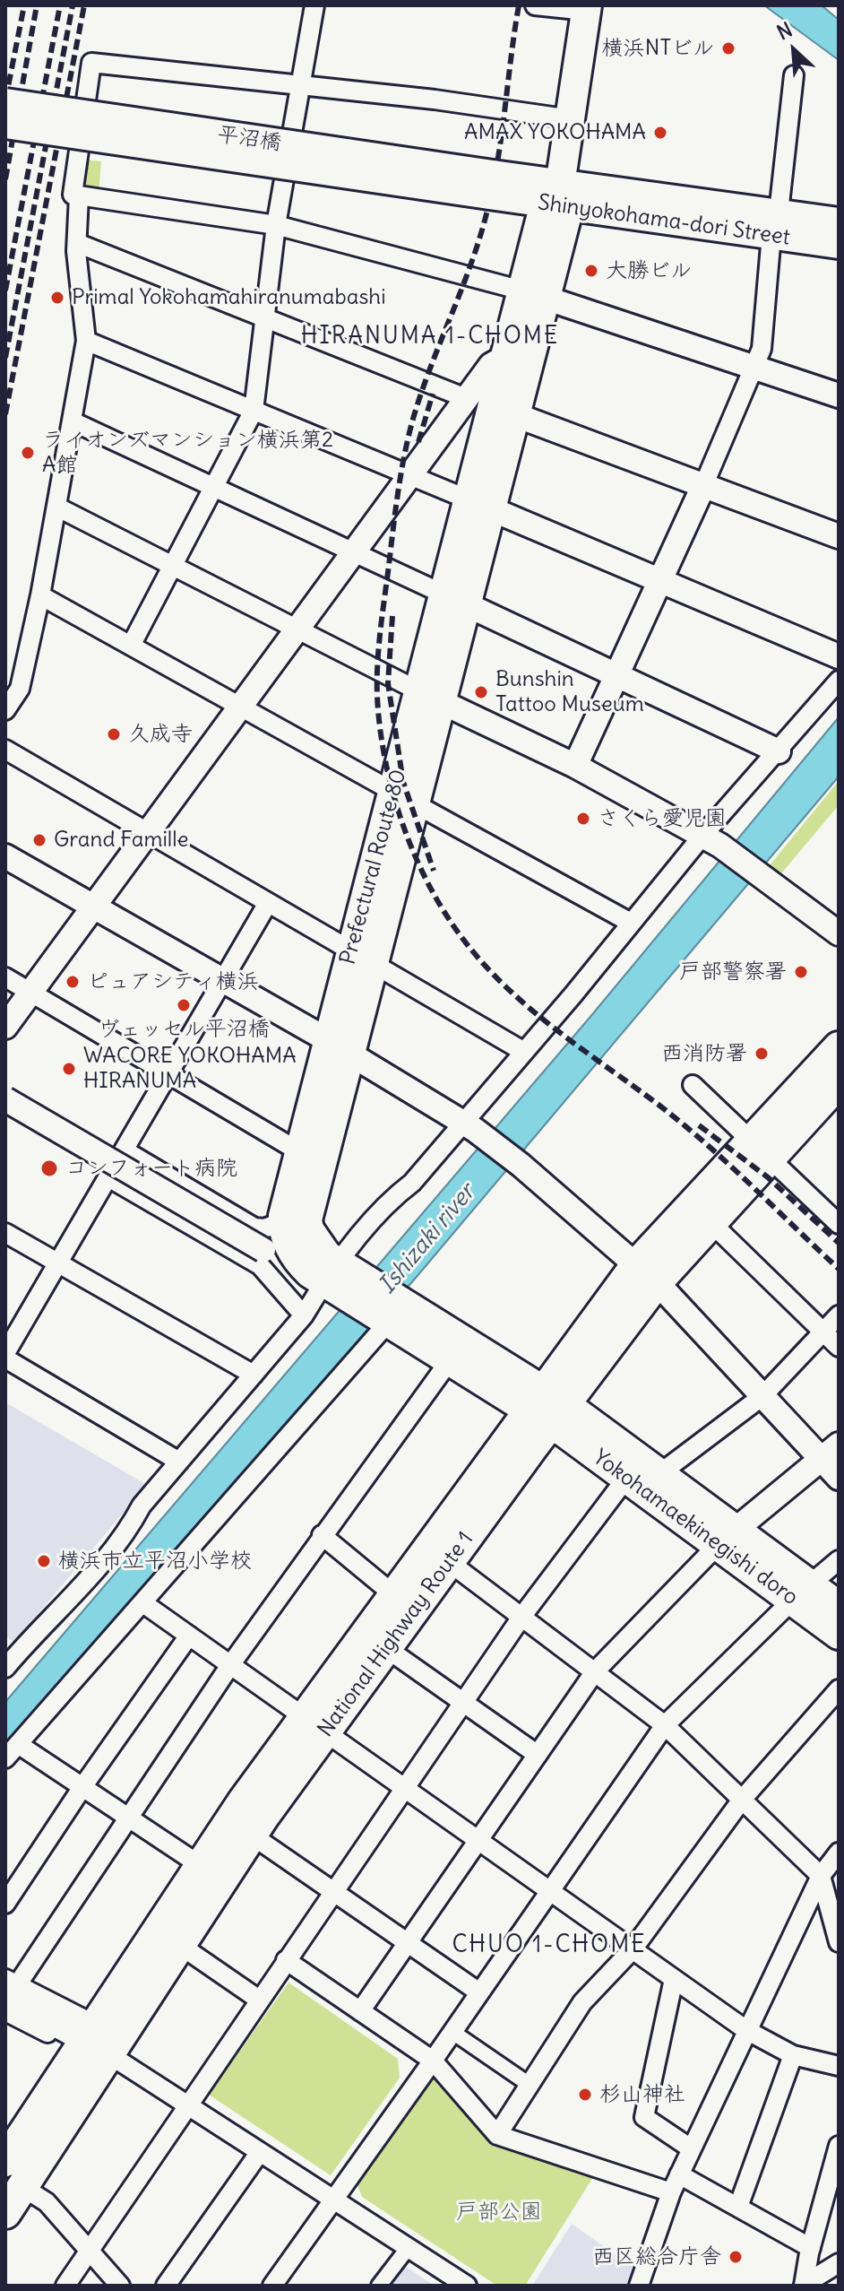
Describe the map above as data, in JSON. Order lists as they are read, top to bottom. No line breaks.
{"streets":{"highway":["National Highway Route 1"],"main road":["平沼橋","Shinyokohama-dori Street","Prefectural Route 80","Yokohamaekinegishi doro"]},"crossings":[["平沼橋","Shinyokohama-dori Street"],["Shinyokohama-dori Street","Prefectural Route 80"],["Prefectural Route 80","Yokohamaekinegishi doro"],["Prefectural Route 80","National Highway Route 1"],["Yokohamaekinegishi doro","National Highway Route 1"]],"districts":["HIRANUMA 1-CHOME","CHUO 1-CHOME"],"water":["Ishizaki river"],"parks":["戸部公園"],"places":["横浜NTビル","AMAX YOKOHAMA","大勝ビル","Primal Yokohamahiranumabashi","ライオンズマンション横浜第2 A館","Bunshin Tattoo Museum","久成寺","さくら愛児園","Grand Famille","戸部警察署","ピュアシティ横浜","ヴェッセル平沼橋","西消防署","WACORE YOKOHAMA HIRANUMA","コンフォート病院","横浜市立平沼小学校","杉山神社","西区総合庁舎"],"north":"top left"}
